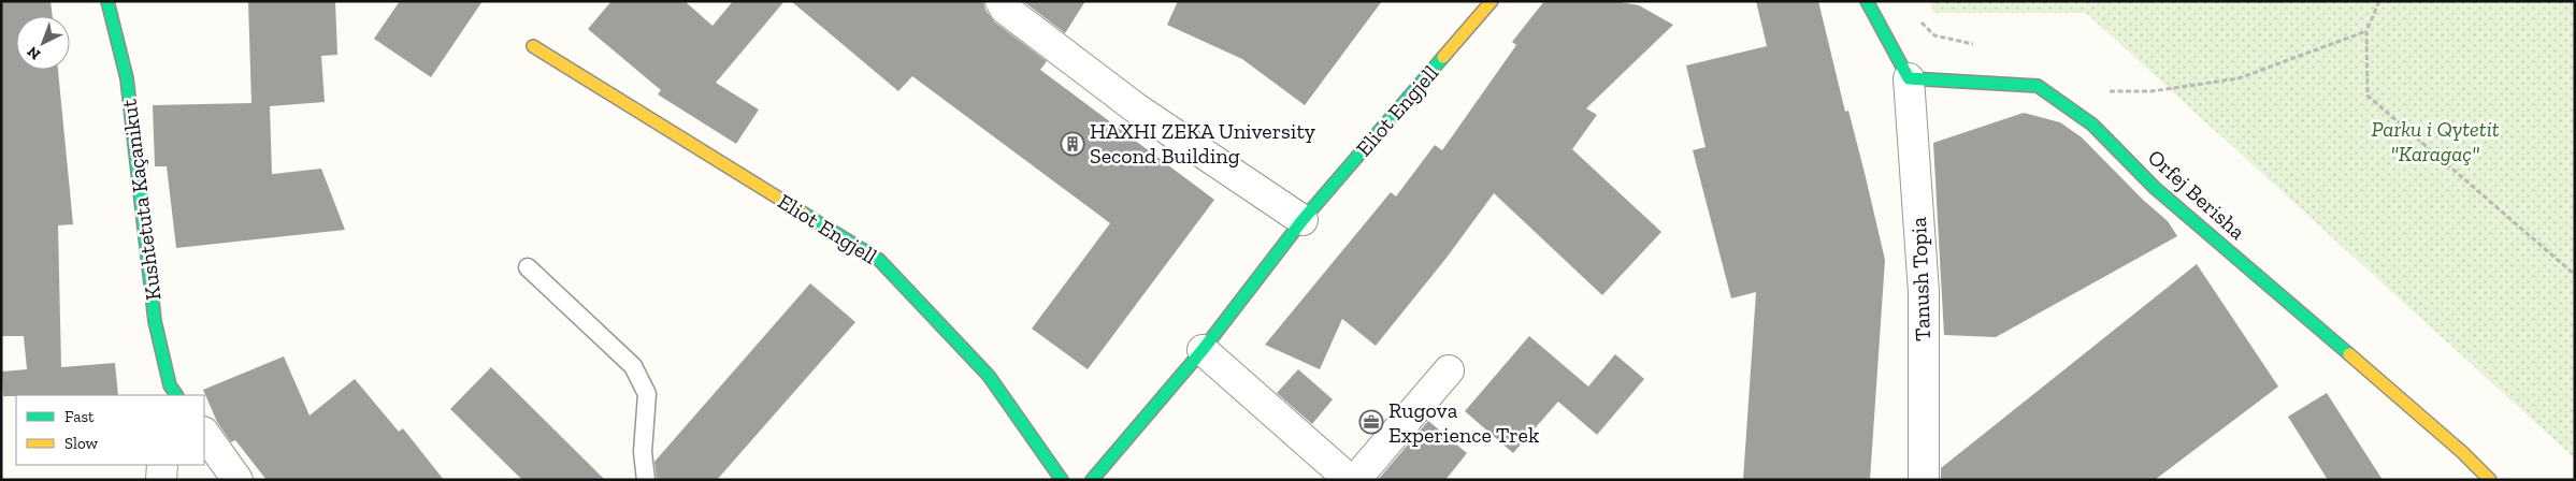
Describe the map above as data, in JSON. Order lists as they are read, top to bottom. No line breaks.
{"streets":{"street":["Eliot Engjell","Orfej Berisha","Kushtetuta Kaçanikut","Tanush Topia"]},"crossings":[["Orfej Berisha","Tanush Topia"]],"parks":["Parku i Qytetit \"Karagaç\""],"places":{"building":["HAXHI ZEKA University Second Building"],"office":["Rugova Experience Trek"]},"legend":["Fast","Slow"],"north":"bottom left"}
